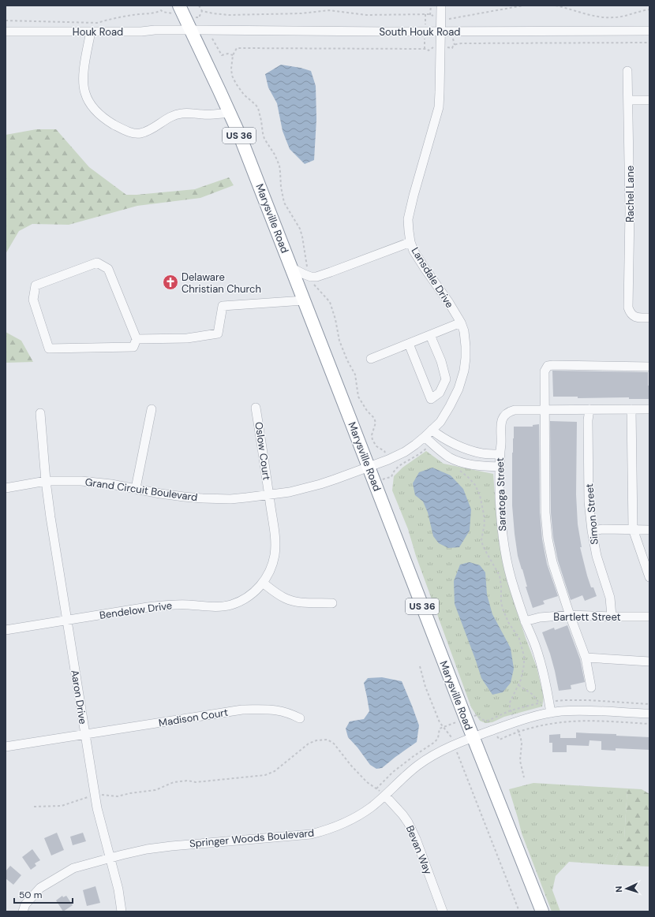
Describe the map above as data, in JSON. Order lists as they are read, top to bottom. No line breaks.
{"streets":{"highway":["US 36","Marysville Road"],"street":["Houk Road","South Houk Road","Rachel Lane","Lansdale Drive","Oslow Court","Grand Circuit Boulevard","Saratoga Street","Simon Street","Bendelow Drive","Bartlett Street","Aaron Drive","Madison Court","Springer Woods Boulevard","Bevan Way"]},"crossings":[["Houk Road","South Houk Road"],["Houk Road","Marysville Road"],["South Houk Road","Marysville Road"],["South Houk Road","Lansdale Drive"],["Marysville Road","Lansdale Drive"],["Marysville Road","Grand Circuit Boulevard"],["Marysville Road","Springer Woods Boulevard"],["Lansdale Drive","Grand Circuit Boulevard"],["Oslow Court","Grand Circuit Boulevard"],["Oslow Court","Bendelow Drive"],["Grand Circuit Boulevard","Bendelow Drive"],["Grand Circuit Boulevard","Aaron Drive"],["Saratoga Street","Simon Street"],["Saratoga Street","Bartlett Street"],["Saratoga Street","Springer Woods Boulevard"],["Simon Street","Bartlett Street"],["Bendelow Drive","Aaron Drive"],["Aaron Drive","Madison Court"],["Aaron Drive","Springer Woods Boulevard"],["Springer Woods Boulevard","Bevan Way"]],"places":{"church":["Delaware Christian Church"]},"scale_bar":"50 m","north":"left"}
